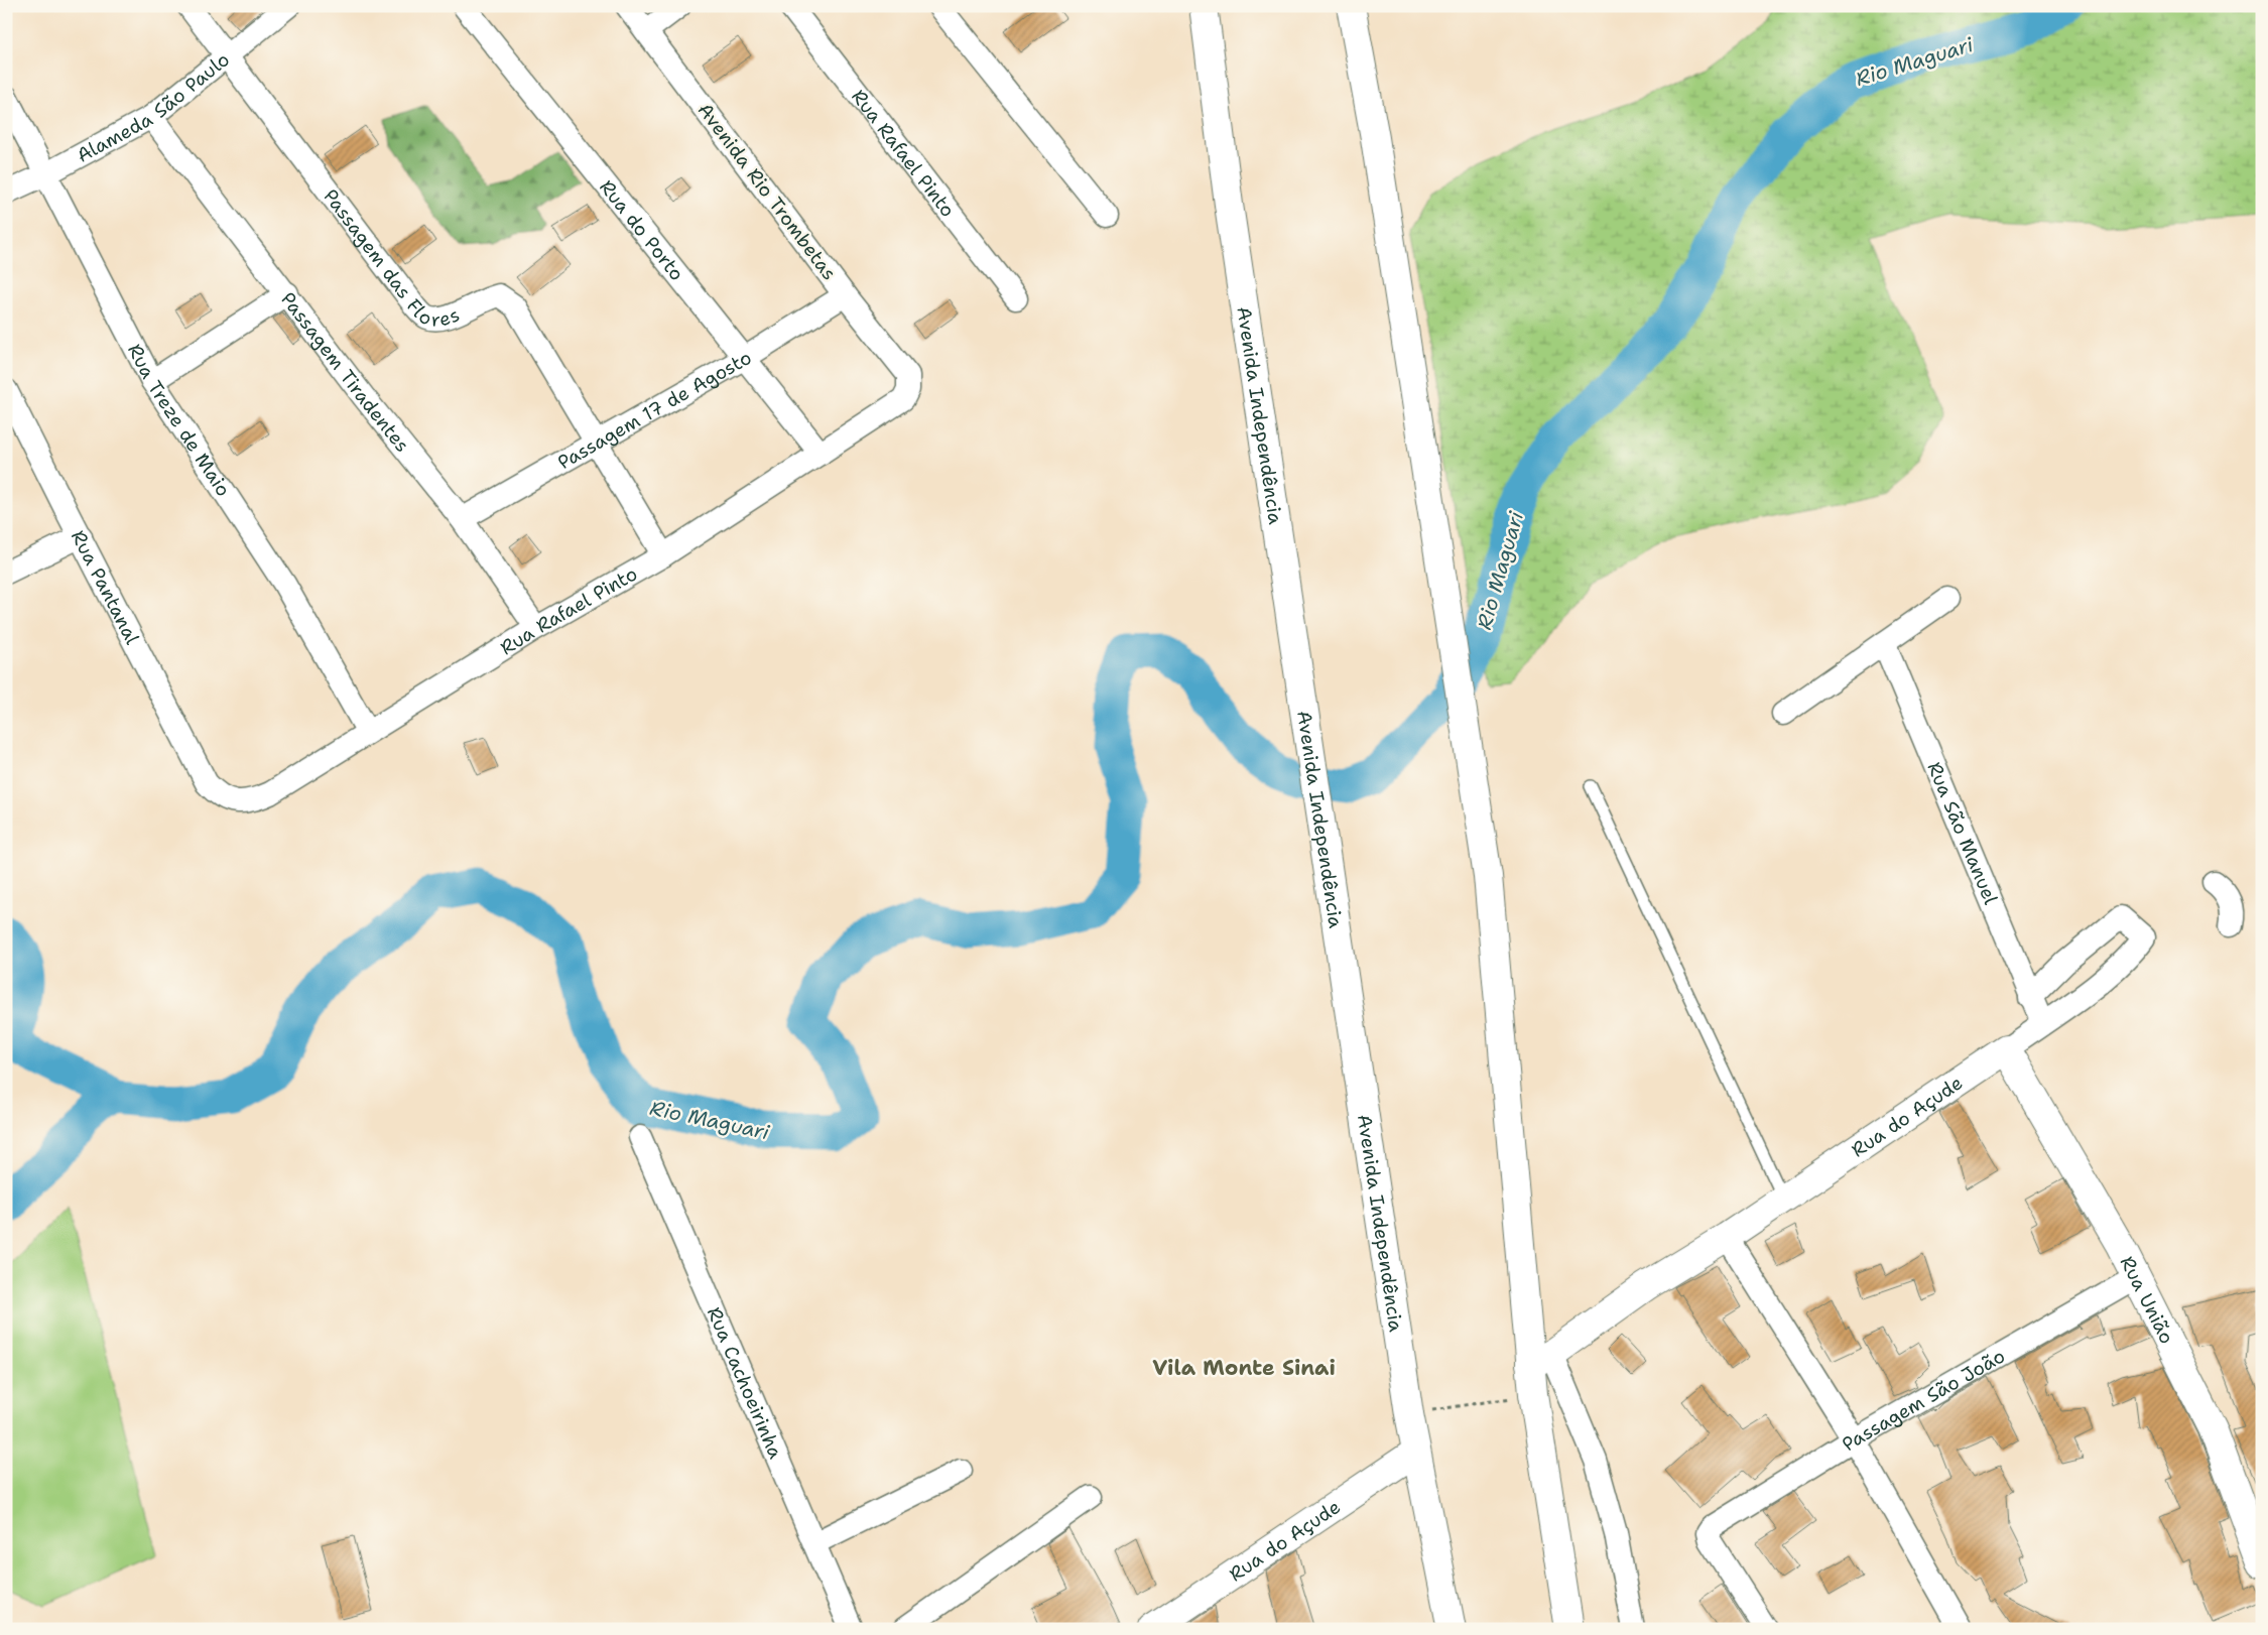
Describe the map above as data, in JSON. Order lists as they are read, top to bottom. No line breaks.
{"streets":{"main road":["Avenida Independência","Rua do Açude","Rua União"],"street":["Alameda São Paulo","Rua Rafael Pinto","Avenida Rio Trombetas","Rua do Porto","Passagem das Flores","Passagem Tiradentes","Passagem 17 de Agosto","Rua Treze de Maio","Rua Pantanal","Rua São Manuel","Rua Cachoeirinha","Passagem São João"]},"crossings":[["Alameda São Paulo","Passagem das Flores"],["Alameda São Paulo","Passagem Tiradentes"],["Alameda São Paulo","Rua Treze de Maio"],["Rua Rafael Pinto","Avenida Rio Trombetas"],["Rua Rafael Pinto","Rua do Porto"],["Rua Rafael Pinto","Passagem das Flores"],["Rua Rafael Pinto","Passagem Tiradentes"],["Rua Rafael Pinto","Rua Treze de Maio"],["Rua Rafael Pinto","Rua Pantanal"],["Avenida Rio Trombetas","Passagem 17 de Agosto"],["Rua do Porto","Passagem 17 de Agosto"],["Passagem das Flores","Passagem 17 de Agosto"],["Passagem Tiradentes","Passagem 17 de Agosto"],["Avenida Independência","Rua do Açude"],["Rua São Manuel","Rua do Açude"],["Rua do Açude","Rua União"],["Rua União","Passagem São João"]],"districts":["Vila Monte Sinai"],"water":["Rio Maguari"]}
